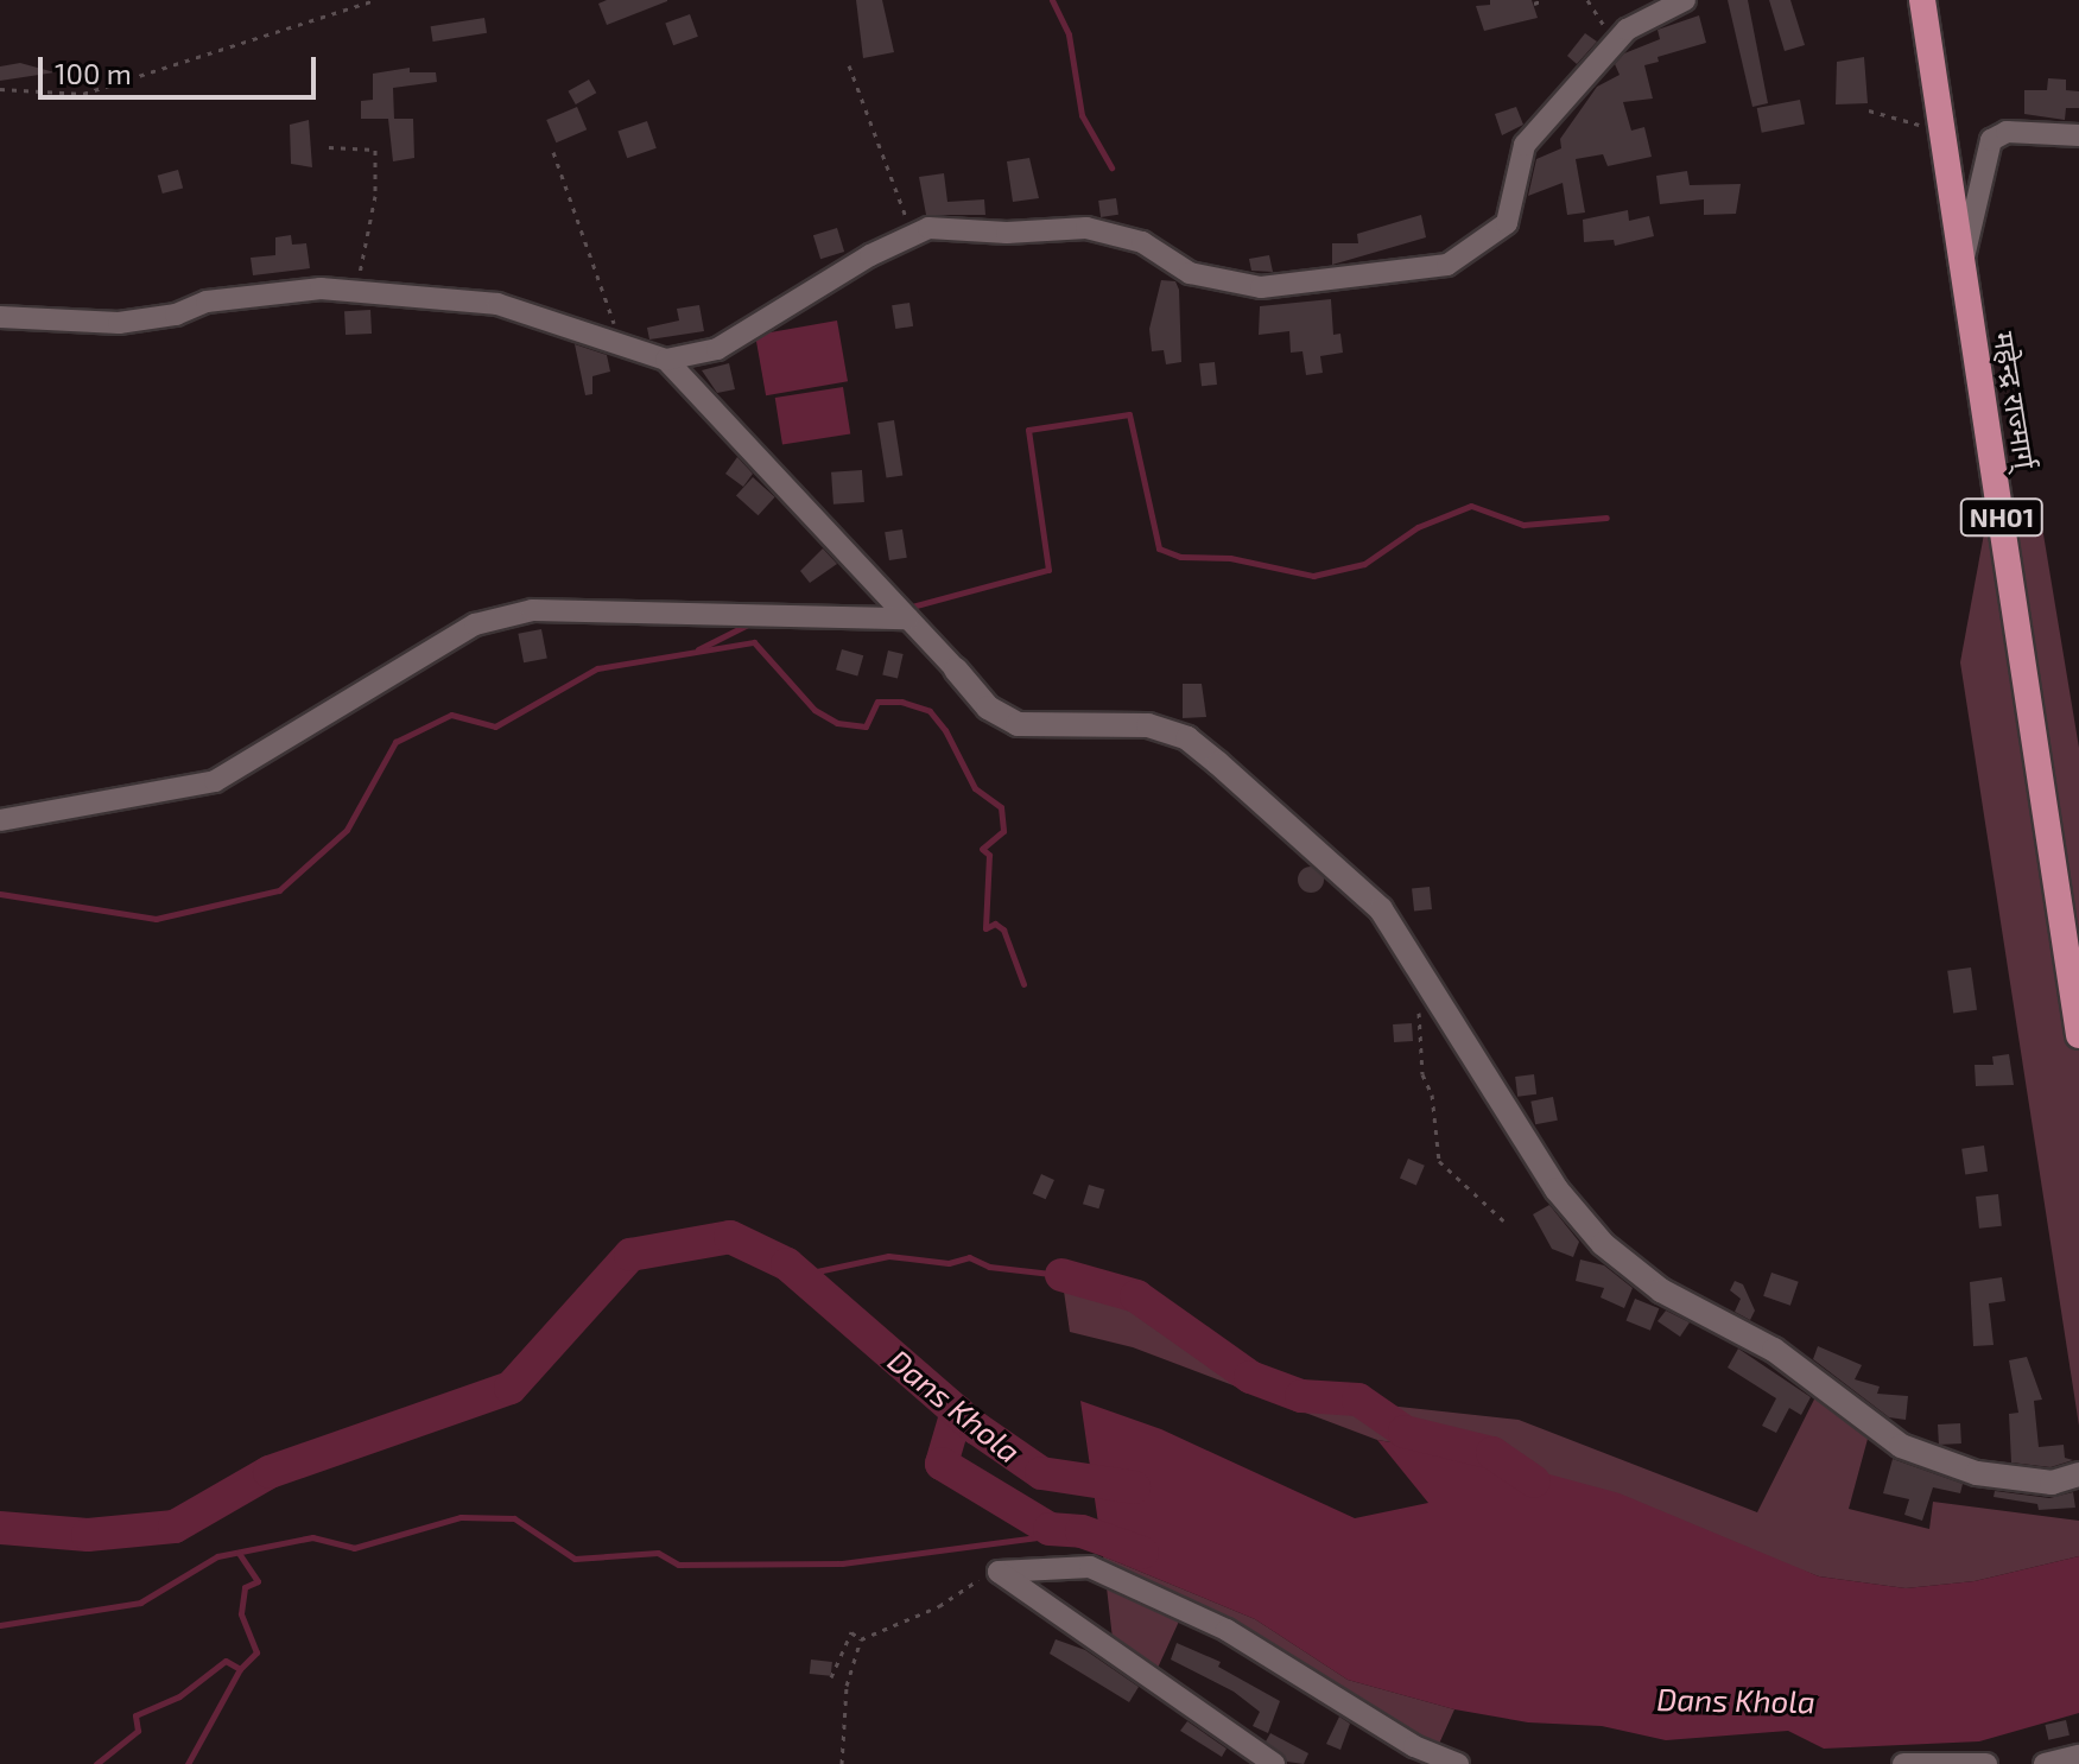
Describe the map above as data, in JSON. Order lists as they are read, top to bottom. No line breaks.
{"streets":{"highway":["महेन्द्र राज्मार्ग्","NH01"]},"water":["Dans Khola"],"scale_bar":"100 m"}
